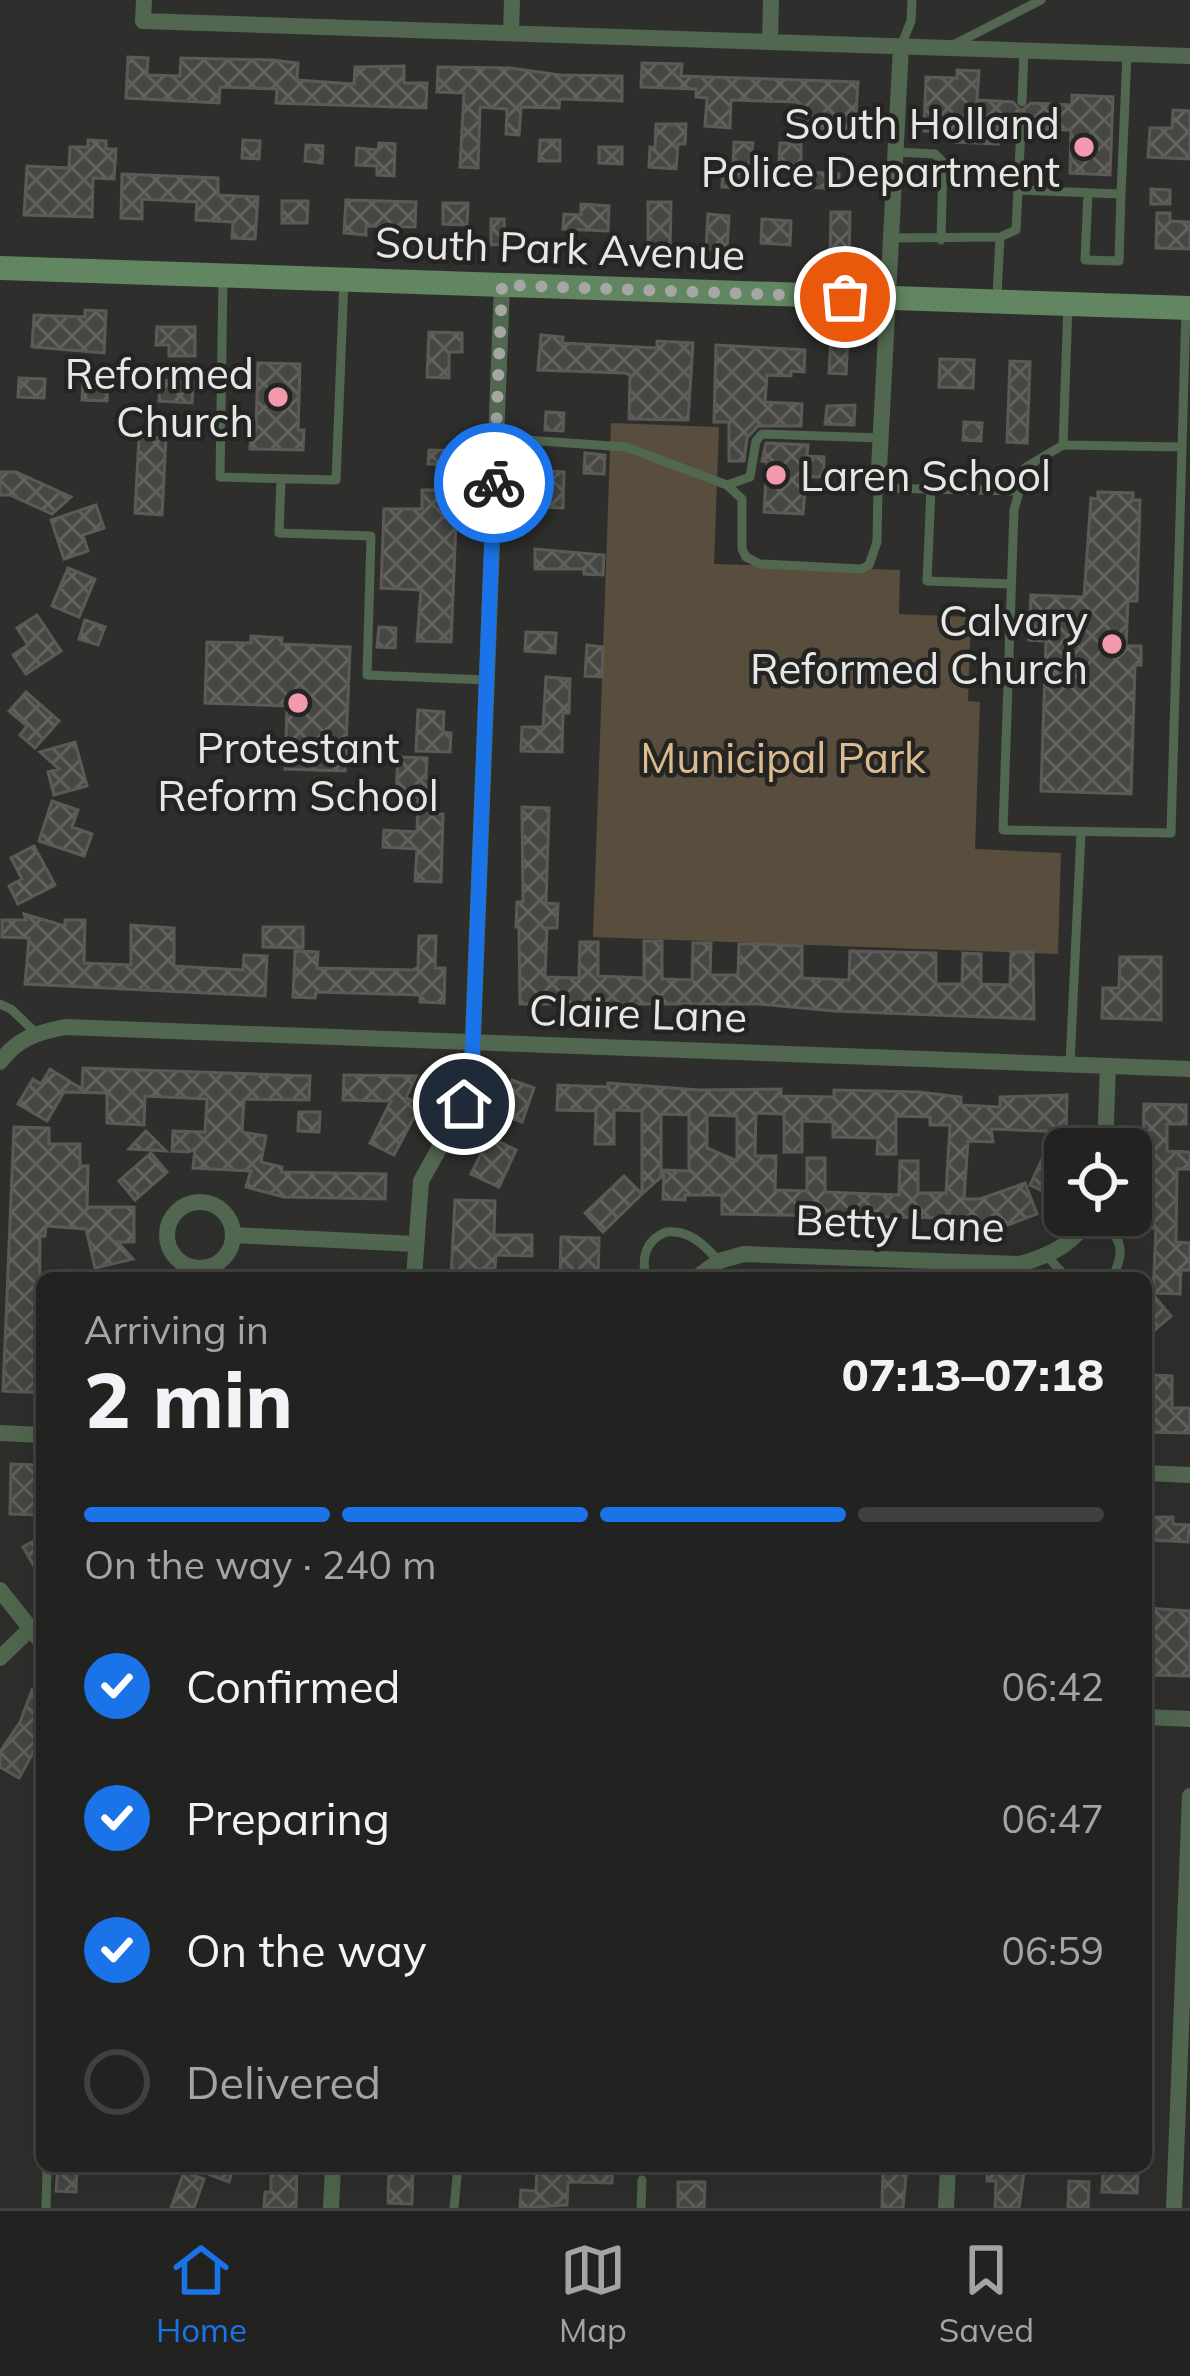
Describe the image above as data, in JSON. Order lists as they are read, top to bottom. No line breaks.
{"streets":{"street":["South Park Avenue","Claire Lane","Betty Lane"]},"parks":["Municipal Park"],"places":["South Holland Police Department","Reformed Church","Laren School","Calvary Reformed Church","Protestant Reform School"],"page":{"heading":["2 min","Arriving in","07:13–07:18"],"bar":"On the way · 240 m","list":[["Confirmed","06:42"],["Preparing","06:47"],["On the way","06:59"],"Delivered"],"tabs":["Home","Map","Saved"]}}
